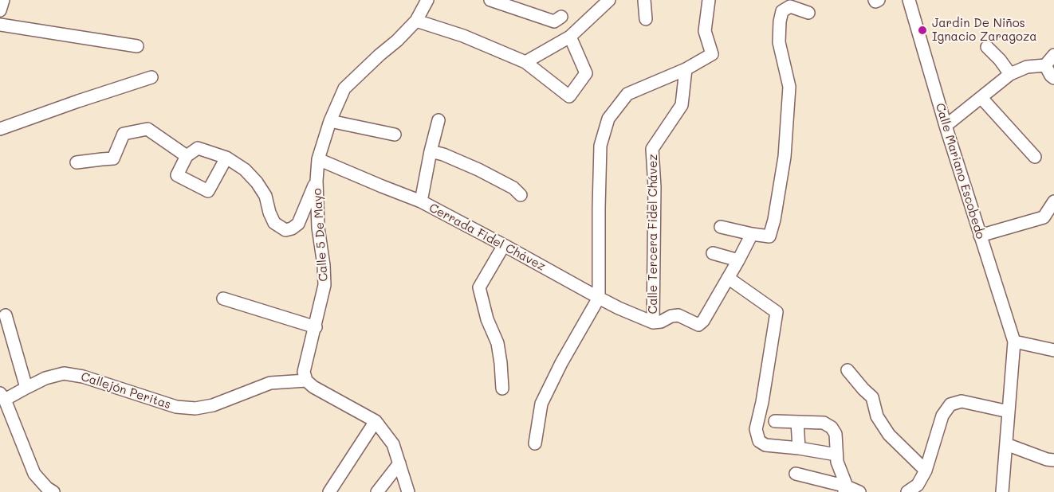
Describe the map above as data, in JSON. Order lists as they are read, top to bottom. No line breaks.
{"streets":{"street":["Calle Mariano Escobedo","Calle Tercera Fidel Chávez","Calle 5 De Mayo","Cerrada Fidel Chávez","Callejón Peritas"]},"crossings":[["Calle Tercera Fidel Chávez","Cerrada Fidel Chávez"],["Calle 5 De Mayo","Cerrada Fidel Chávez"],["Calle 5 De Mayo","Callejón Peritas"]],"places":["Jardin De Niños Ignacio Zaragoza"]}
